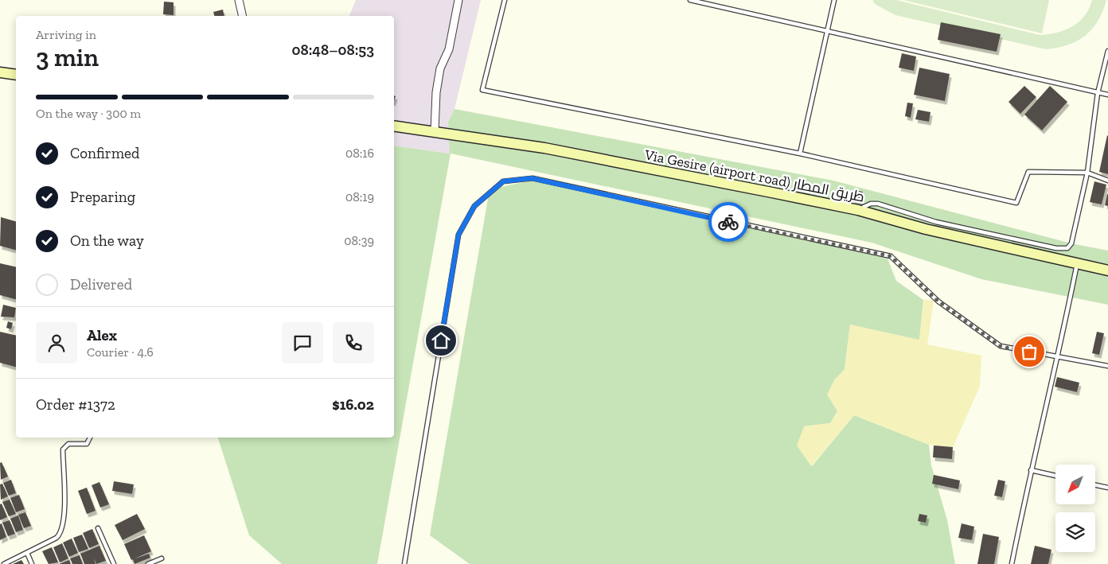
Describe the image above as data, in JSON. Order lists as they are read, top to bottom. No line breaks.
{"streets":{"main road":["Via Gesire (airport road) طريق المطار"]},"north":"bottom left","page":{"heading":["3 min","Arriving in","08:48–08:53"],"panel":["Alex","Courier · 4.6","Order #1372","$16.02"],"bar":"On the way · 300 m","list":[["Confirmed","08:16"],["Preparing","08:19"],["On the way","08:39"],"Delivered"]}}
